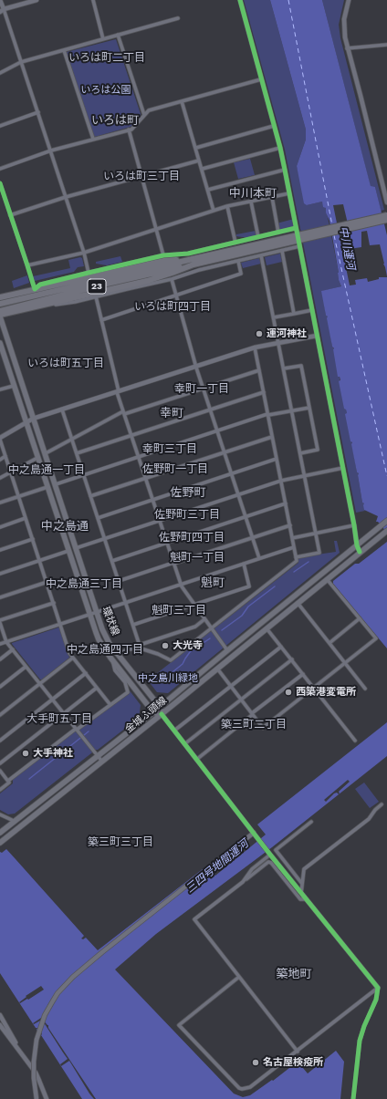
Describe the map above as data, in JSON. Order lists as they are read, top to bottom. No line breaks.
{"streets":{"highway":["23"],"main road":["環状線","金城ふ頭線"]},"crossings":[["環状線","金城ふ頭線"]],"districts":["いろは町二丁目","いろは町","いろは町三丁目","中川本町","いろは町四丁目","いろは町五丁目","幸町一丁目","幸町","幸町三丁目","佐野町一丁目","中之島通一丁目","佐野町","佐野町三丁目","中之島通","佐野町四丁目","魁町一丁目","魁町","中之島通三丁目","魁町三丁目","中之島通四丁目","大手町五丁目","築三町二丁目","築三町三丁目","築地町"],"water":["中川運河","三四号地間運河"],"parks":["いろは公園","中之島川緑地"],"places":["運河神社","大光寺","西築港変電所","大手神社","名古屋検疫所"]}
